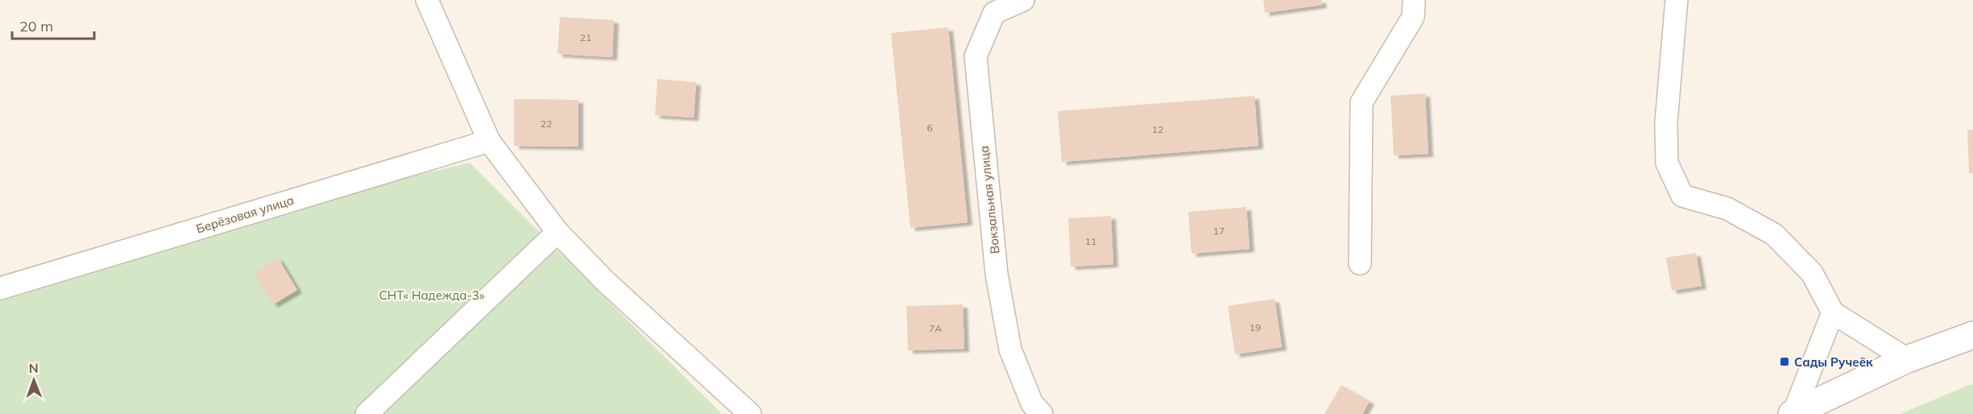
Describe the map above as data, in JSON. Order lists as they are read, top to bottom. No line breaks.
{"streets":{"street":["Вокзальная улица","Берёзовая улица"]},"parks":["СНТ« Надежда-3»"],"places":{"transit":["Сады Ручеёк"]},"house_numbers":["21","22","6","12","17","11","19","7А"],"scale_bar":"20 m","north":"top"}
